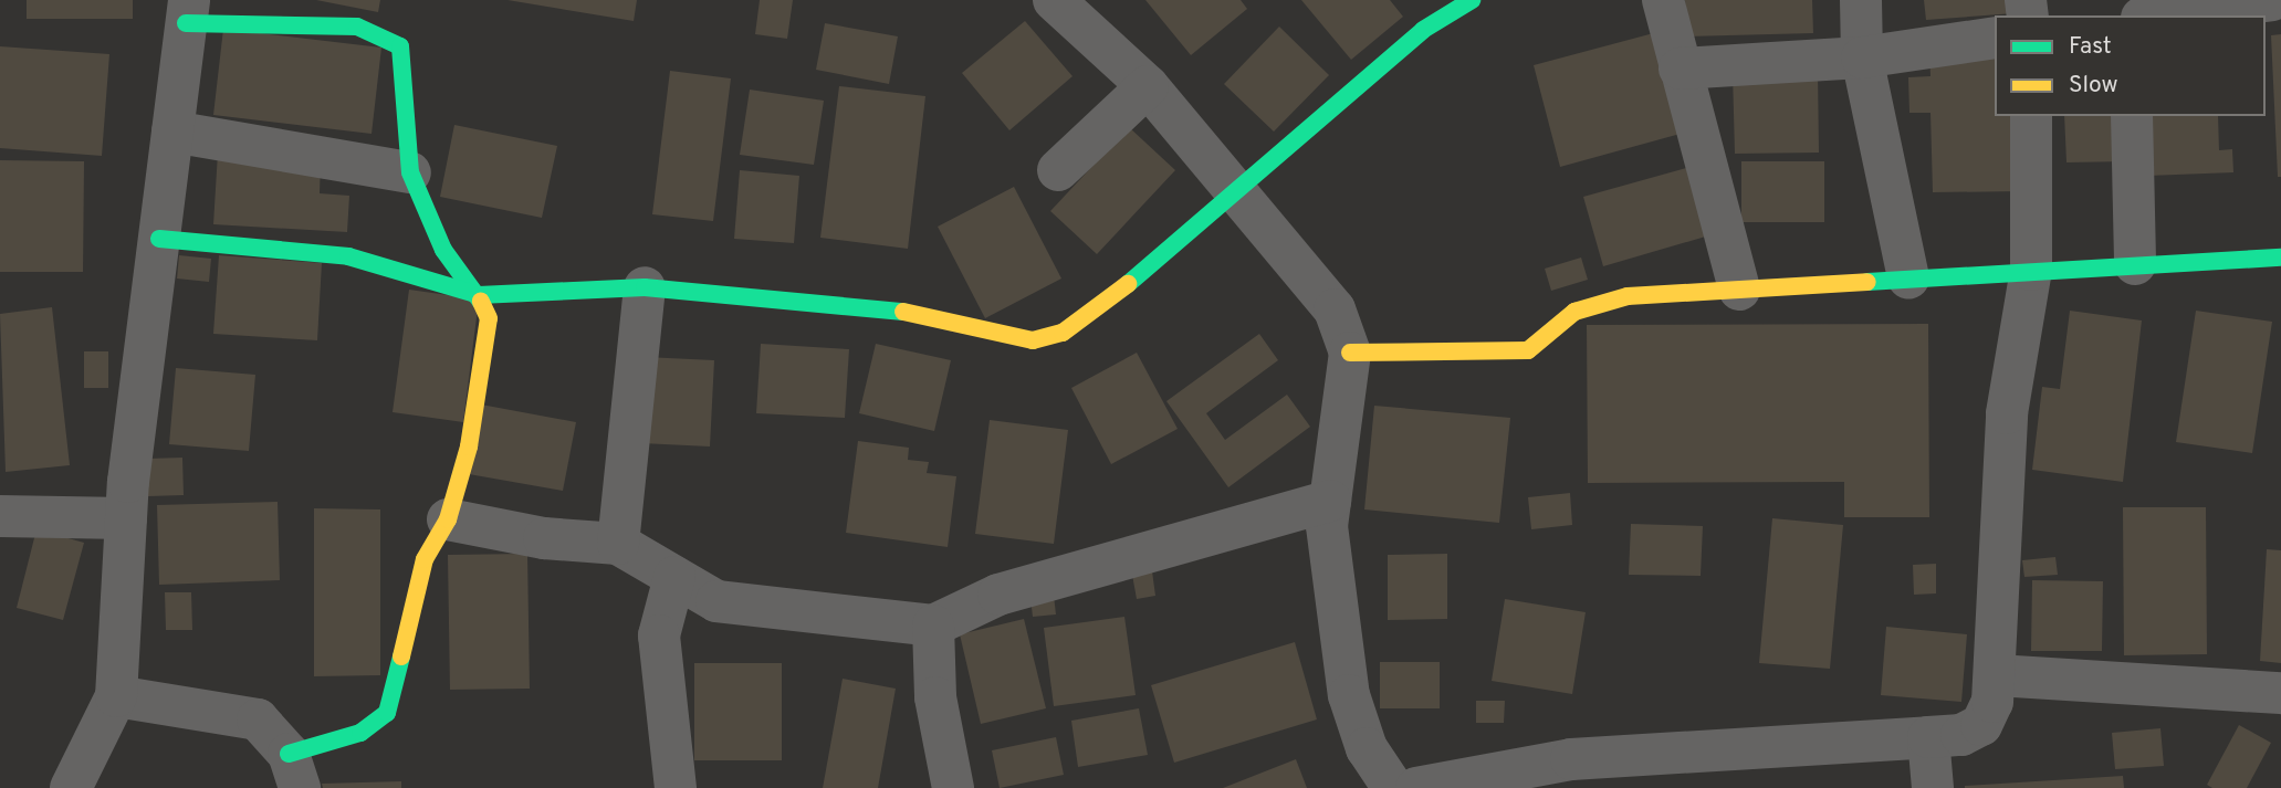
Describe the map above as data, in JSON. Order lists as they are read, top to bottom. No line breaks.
{"legend":["Fast","Slow"]}
